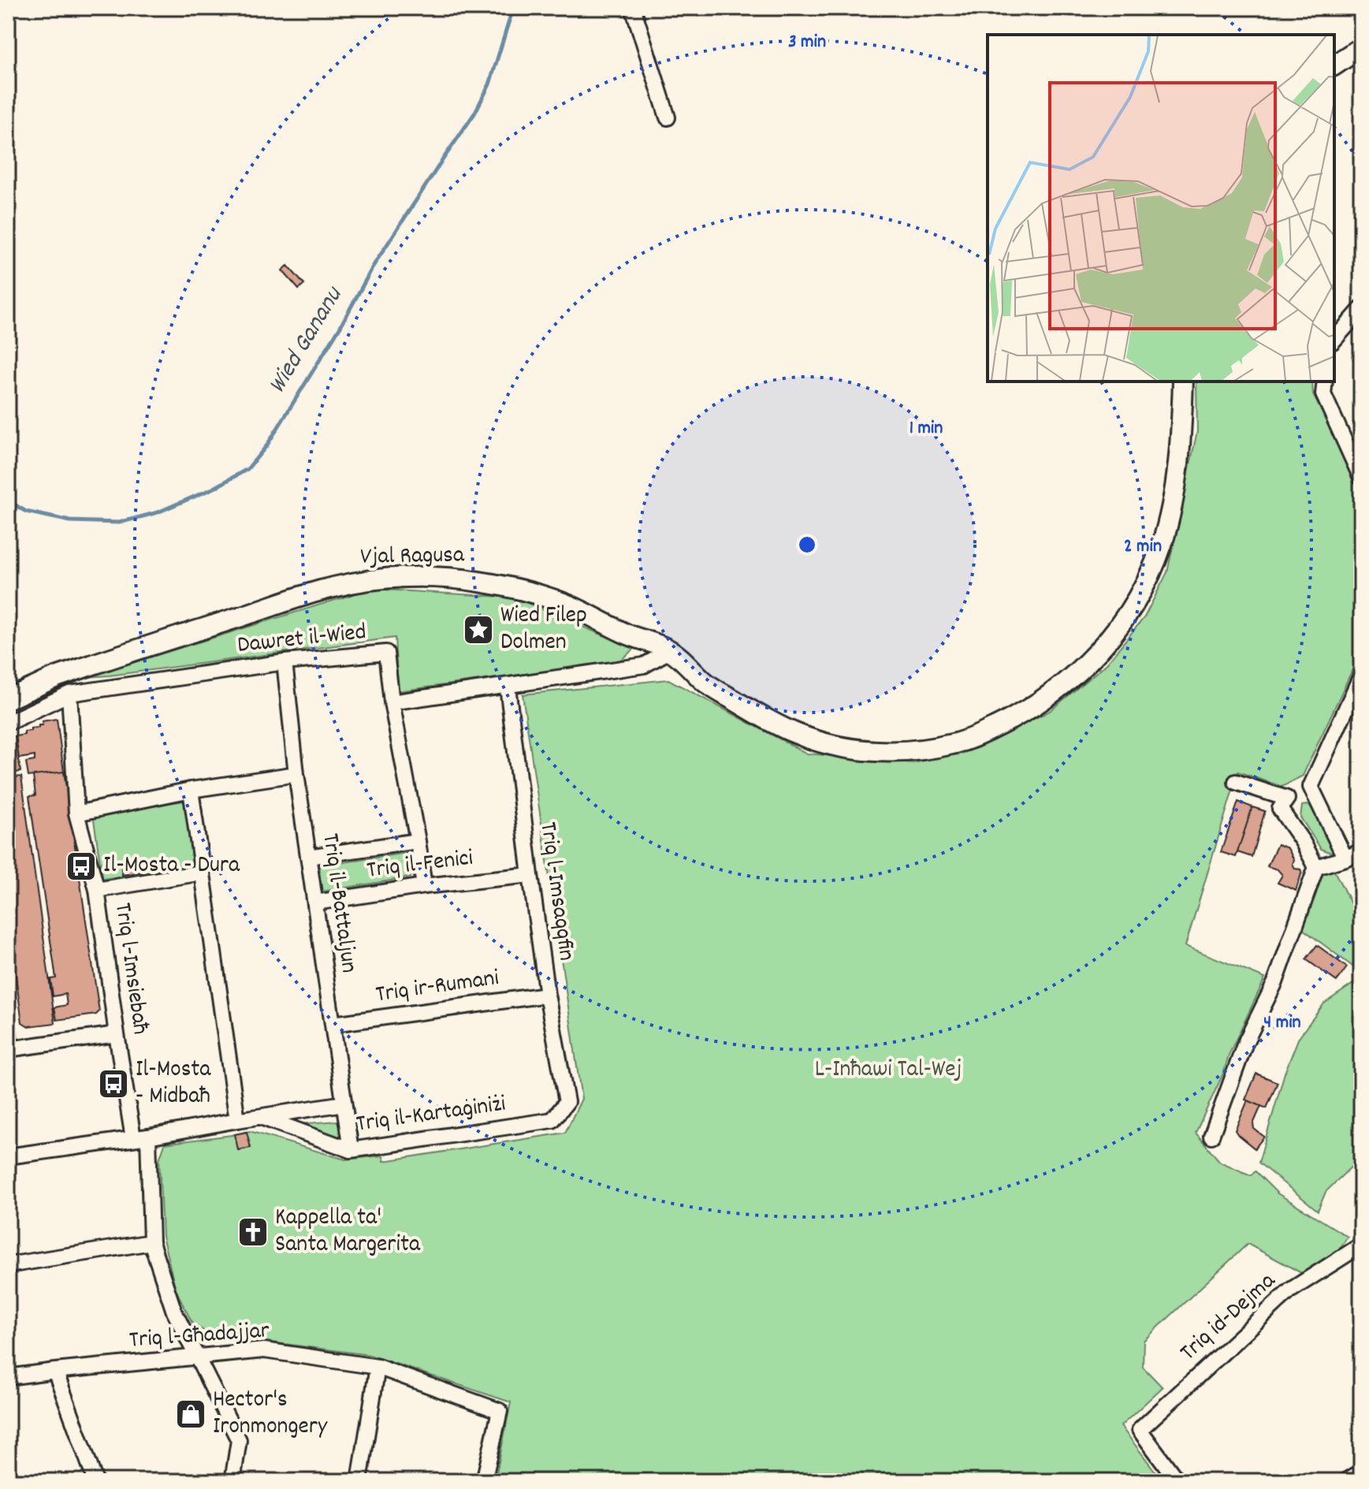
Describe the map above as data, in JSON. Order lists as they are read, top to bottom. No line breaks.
{"streets":{"main road":["Vjal Ragusa"],"street":["Dawret il-Wied","Triq il-Fenici","Triq l-Imsaqqfin","Triq il-Battaljun","Triq l-Imsiebaħ","Triq ir-Rumani","Triq il-Kartaġiniżi","Triq id-Dejma","Triq l-Għadajjar"]},"crossings":[["Dawret il-Wied","Triq il-Battaljun"],["Dawret il-Wied","Triq l-Imsiebaħ"],["Triq il-Fenici","Triq l-Imsaqqfin"],["Triq il-Fenici","Triq il-Battaljun"],["Triq l-Imsaqqfin","Triq ir-Rumani"],["Triq l-Imsaqqfin","Triq il-Kartaġiniżi"],["Triq il-Battaljun","Triq ir-Rumani"],["Triq il-Battaljun","Triq il-Kartaġiniżi"]],"water":["Wied Gananu"],"parks":["L-Inħawi Tal-Wej"],"places":{"place":["Wied Filep Dolmen"],"bus stop":["Il-Mosta - Dura","Il-Mosta - Midbaħ"],"church":["Kappella ta' Santa Margerita"],"shop":["Hector's Ironmongery"]},"rings":["3 min","1 min","2 min","4 min"]}
